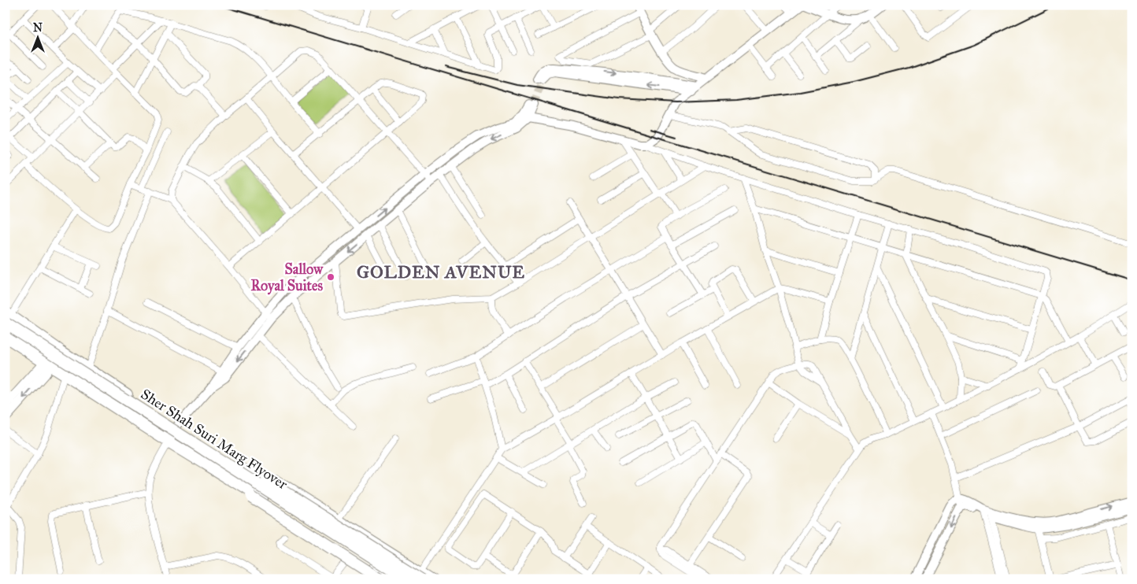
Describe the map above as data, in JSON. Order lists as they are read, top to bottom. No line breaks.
{"streets":{"highway":["Sher Shah Suri Marg Flyover"]},"districts":["GOLDEN AVENUE"],"places":["Sallow Royal Suites"],"north":"top"}
